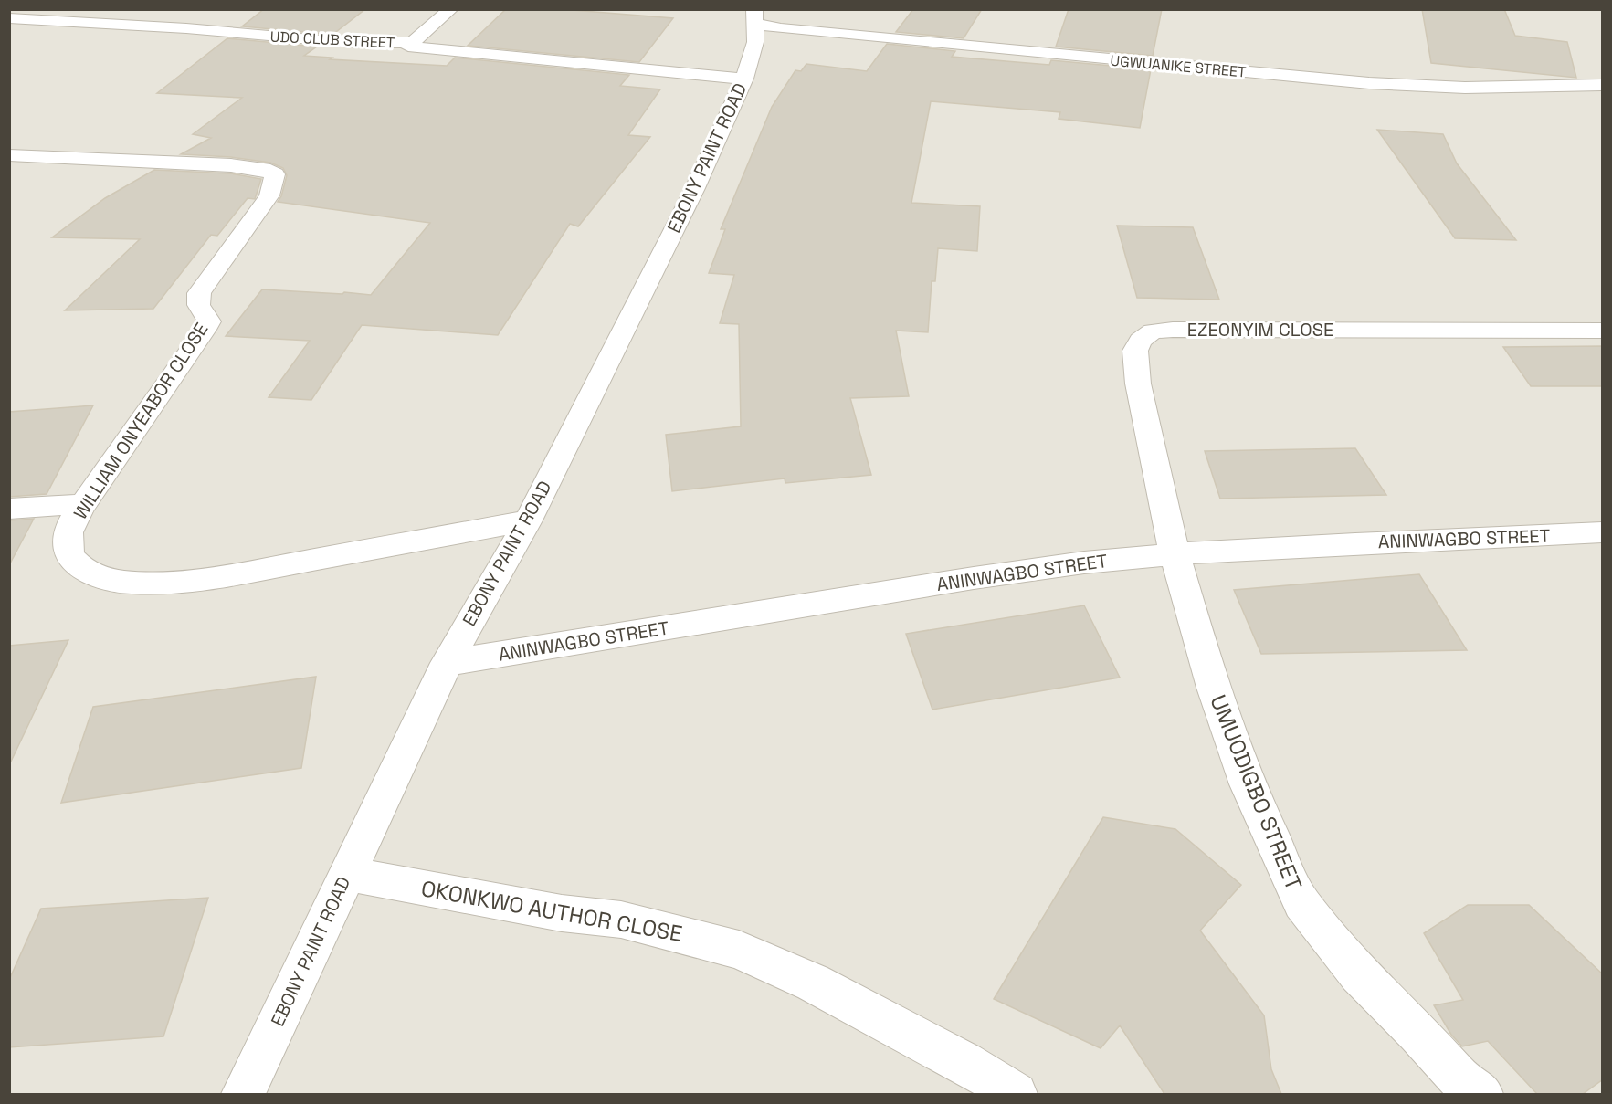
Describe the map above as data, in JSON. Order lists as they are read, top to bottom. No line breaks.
{"streets":{"street":["UDO CLUB STREET","UGWUANIKE STREET","EBONY PAINT ROAD","EZEONYIM CLOSE","WILLIAM ONYEABOR CLOSE","ANINWAGBO STREET","UMUODIGBO STREET","OKONKWO AUTHOR CLOSE"]},"crossings":[["UDO CLUB STREET","EBONY PAINT ROAD"],["UGWUANIKE STREET","EBONY PAINT ROAD"],["EBONY PAINT ROAD","WILLIAM ONYEABOR CLOSE"],["EBONY PAINT ROAD","ANINWAGBO STREET"],["EBONY PAINT ROAD","OKONKWO AUTHOR CLOSE"],["EZEONYIM CLOSE","ANINWAGBO STREET"],["EZEONYIM CLOSE","UMUODIGBO STREET"],["ANINWAGBO STREET","UMUODIGBO STREET"]]}
